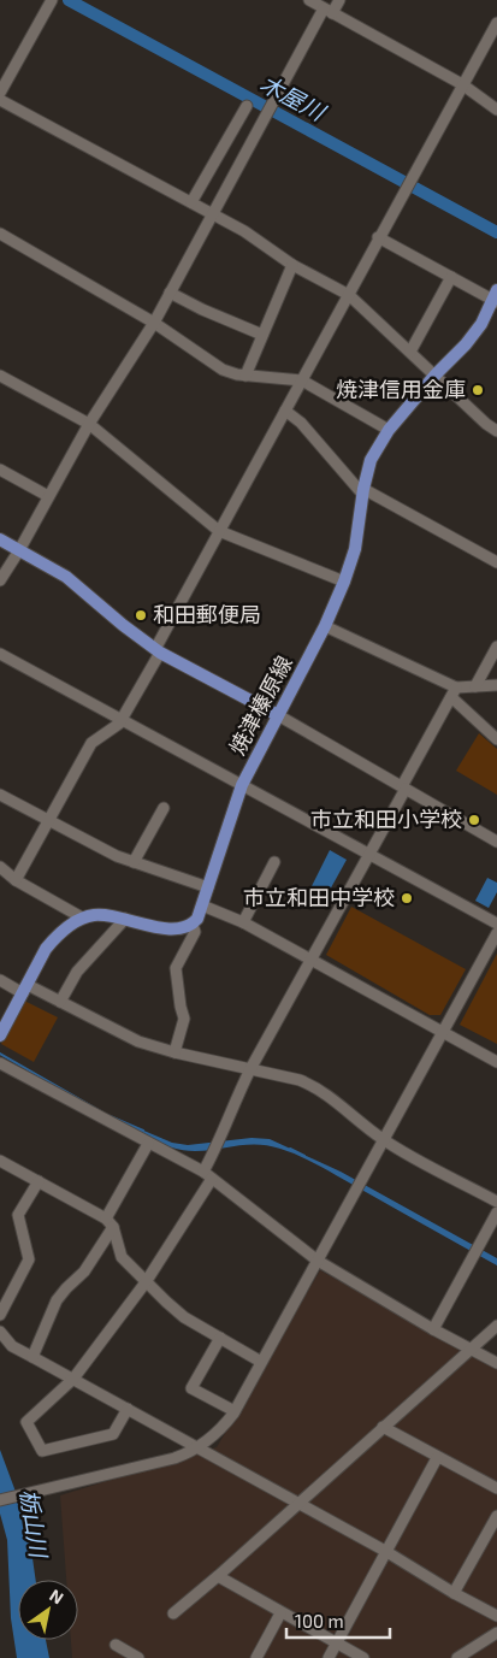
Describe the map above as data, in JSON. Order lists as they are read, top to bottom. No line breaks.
{"streets":{"main road":["焼津榛原線"]},"water":["木屋川","栃山川"],"places":["焼津信用金庫","和田郵便局","市立和田小学校","市立和田中学校"],"scale_bar":"100 m","north":"top right"}
